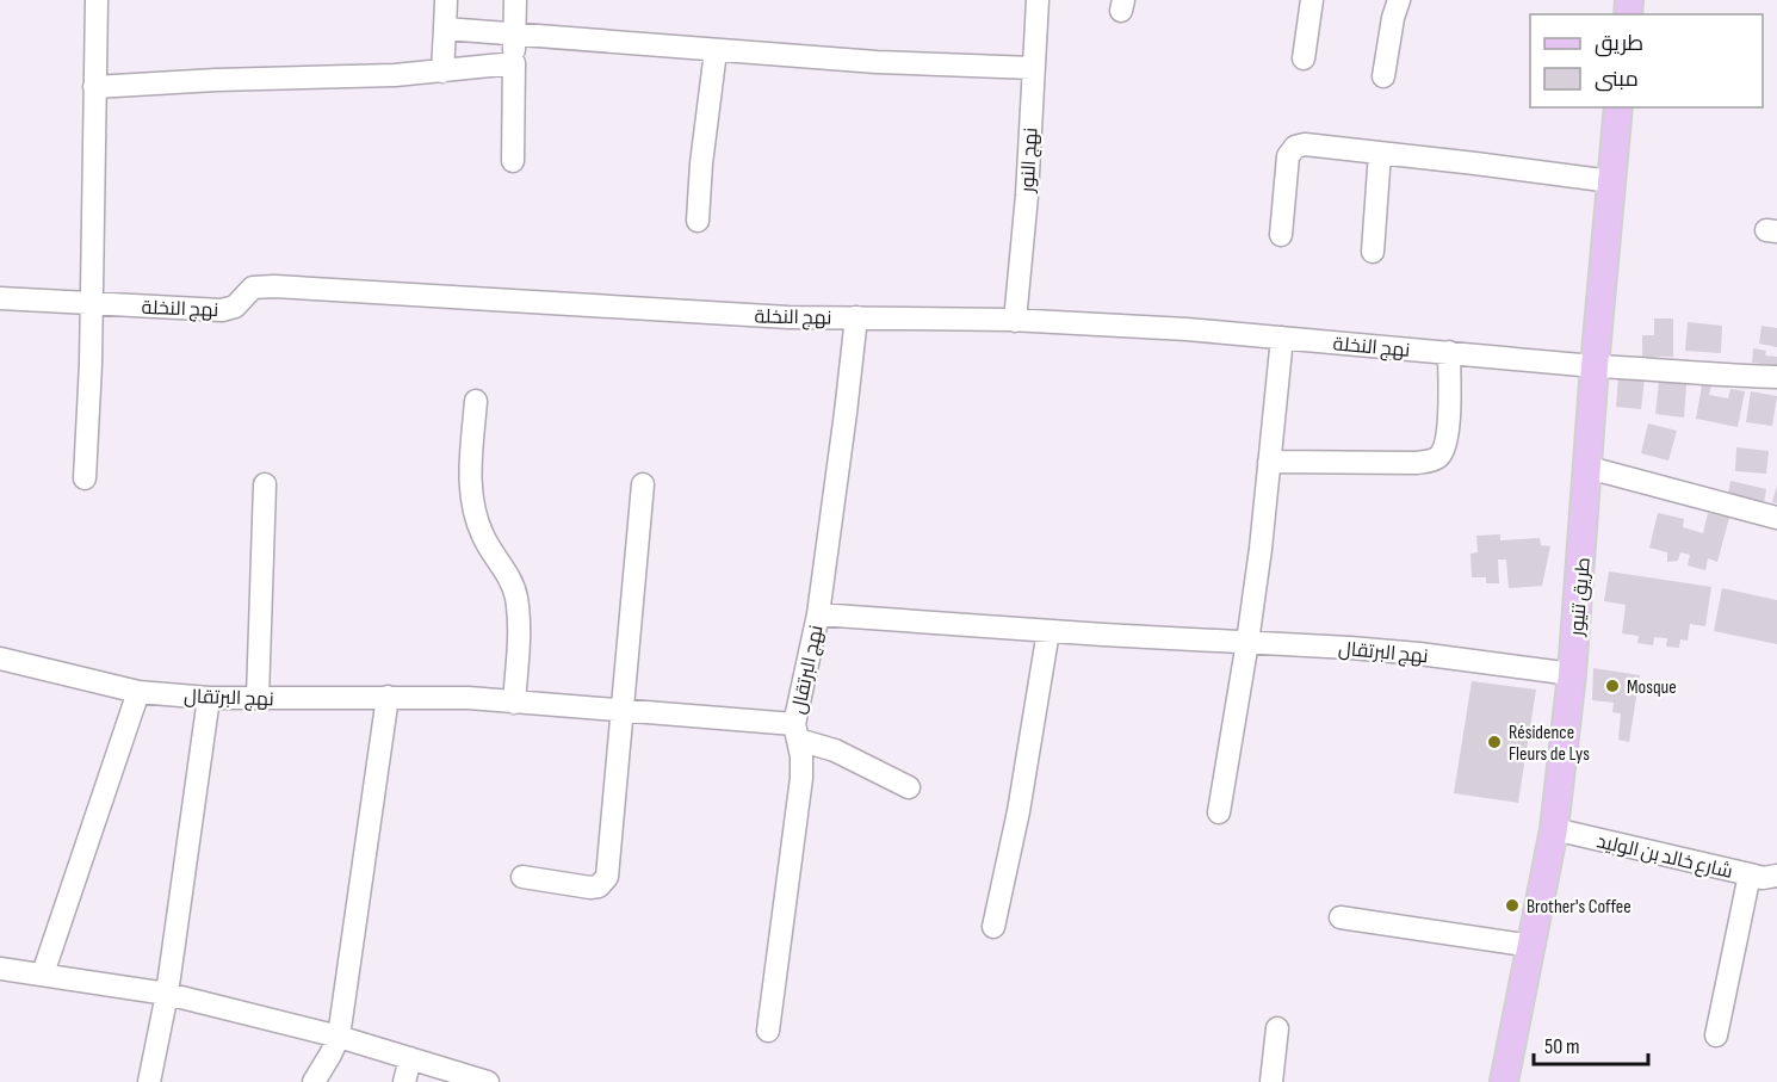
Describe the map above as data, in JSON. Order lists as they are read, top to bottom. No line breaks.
{"streets":{"main road":["طريق تنيور"],"street":["نهج النور","نهج النخلة","نهج البرتقال","شارع خالد بن الوليد"]},"crossings":[["نهج النور","نهج النخلة"],["نهج النخلة","طريق تنيور"],["طريق تنيور","نهج البرتقال"],["طريق تنيور","شارع خالد بن الوليد"]],"places":["Mosque","Résidence Fleurs de Lys","Brother's Coffee"],"legend":["طريق","مبنى"],"scale_bar":"50 m"}
